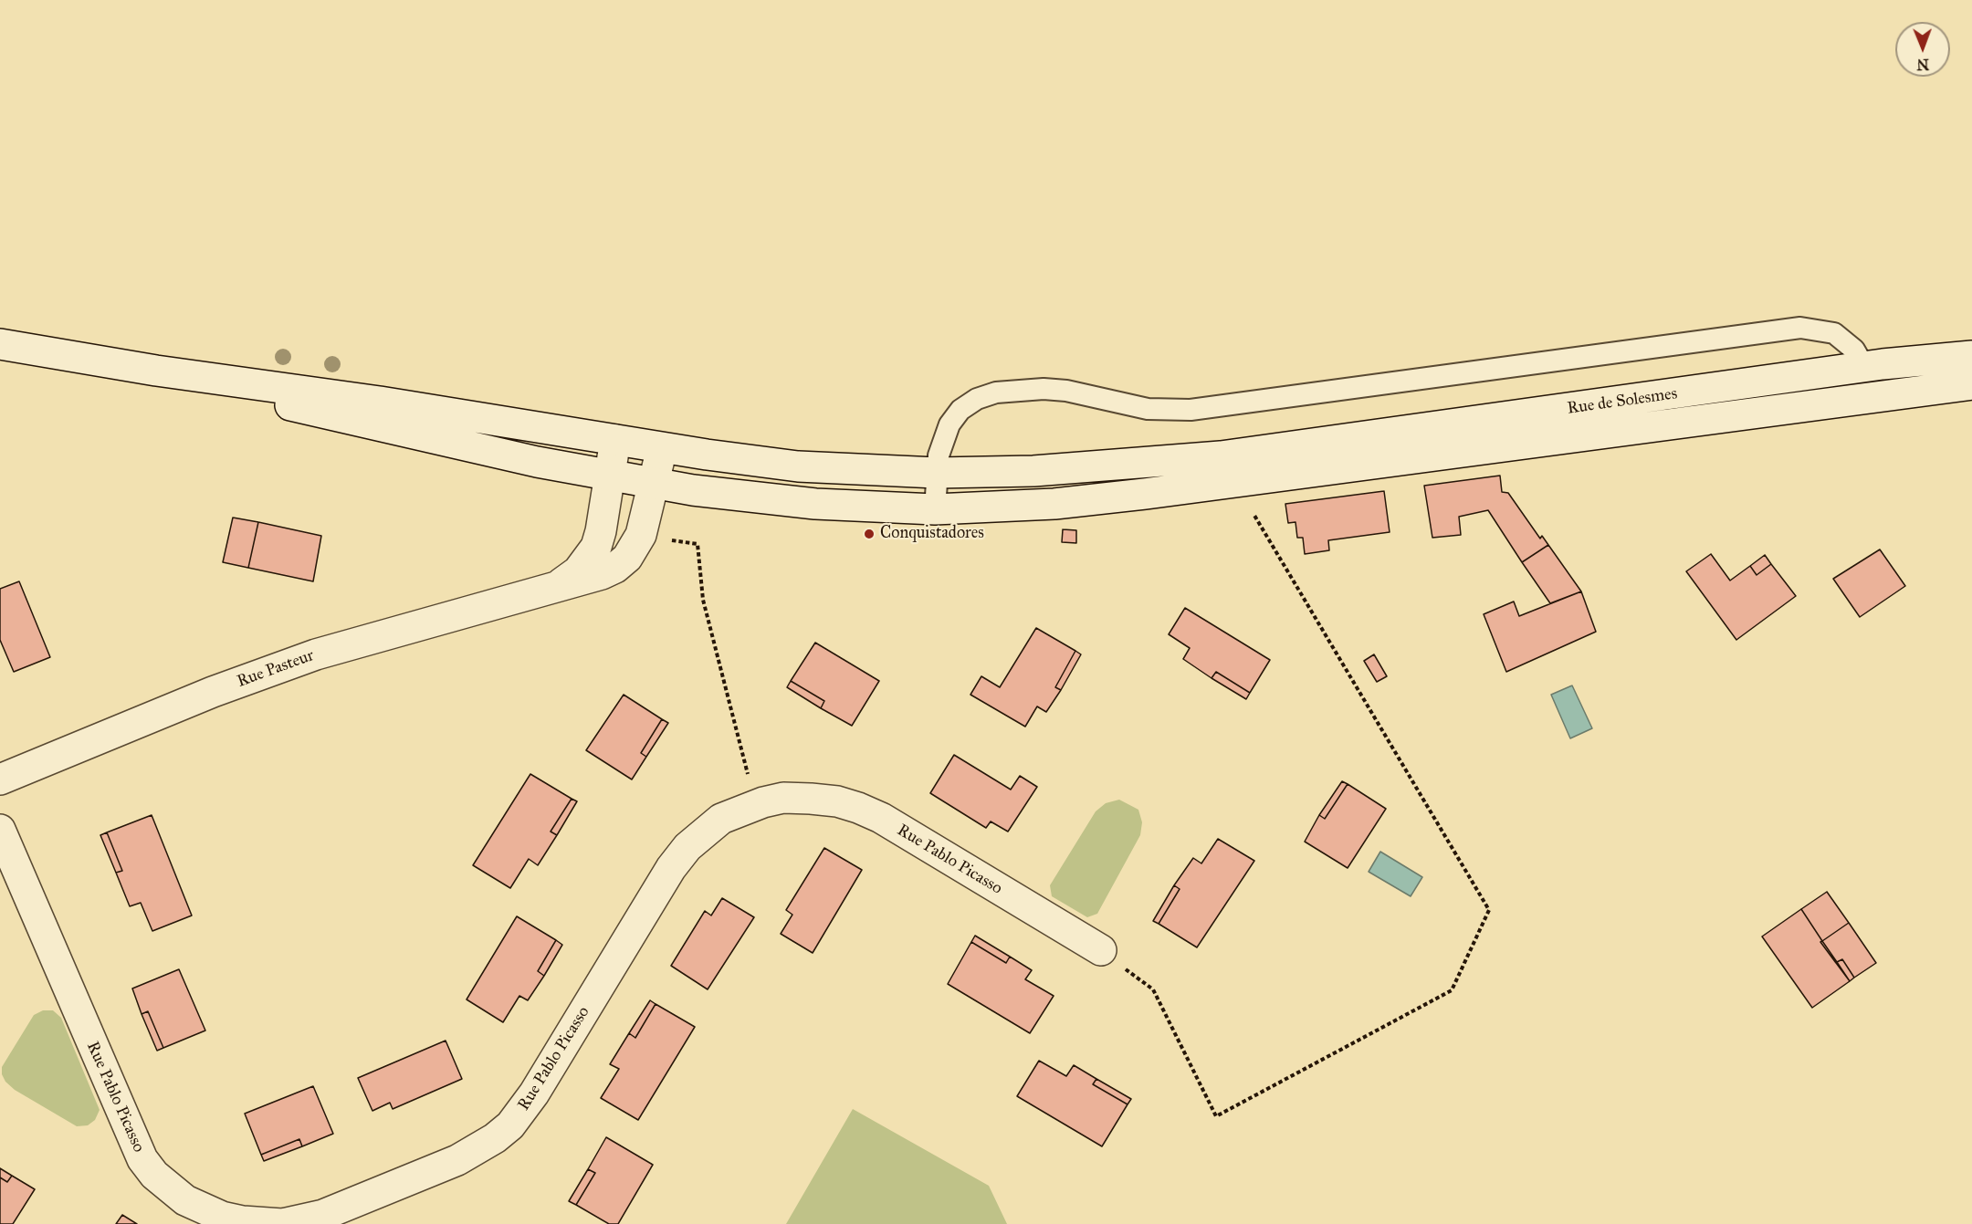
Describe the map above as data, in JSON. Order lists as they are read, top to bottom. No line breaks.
{"streets":{"main road":["Rue de Solesmes","Rue Pasteur","Rue Pablo Picasso"]},"places":["Conquistadores"],"north":"bottom"}
